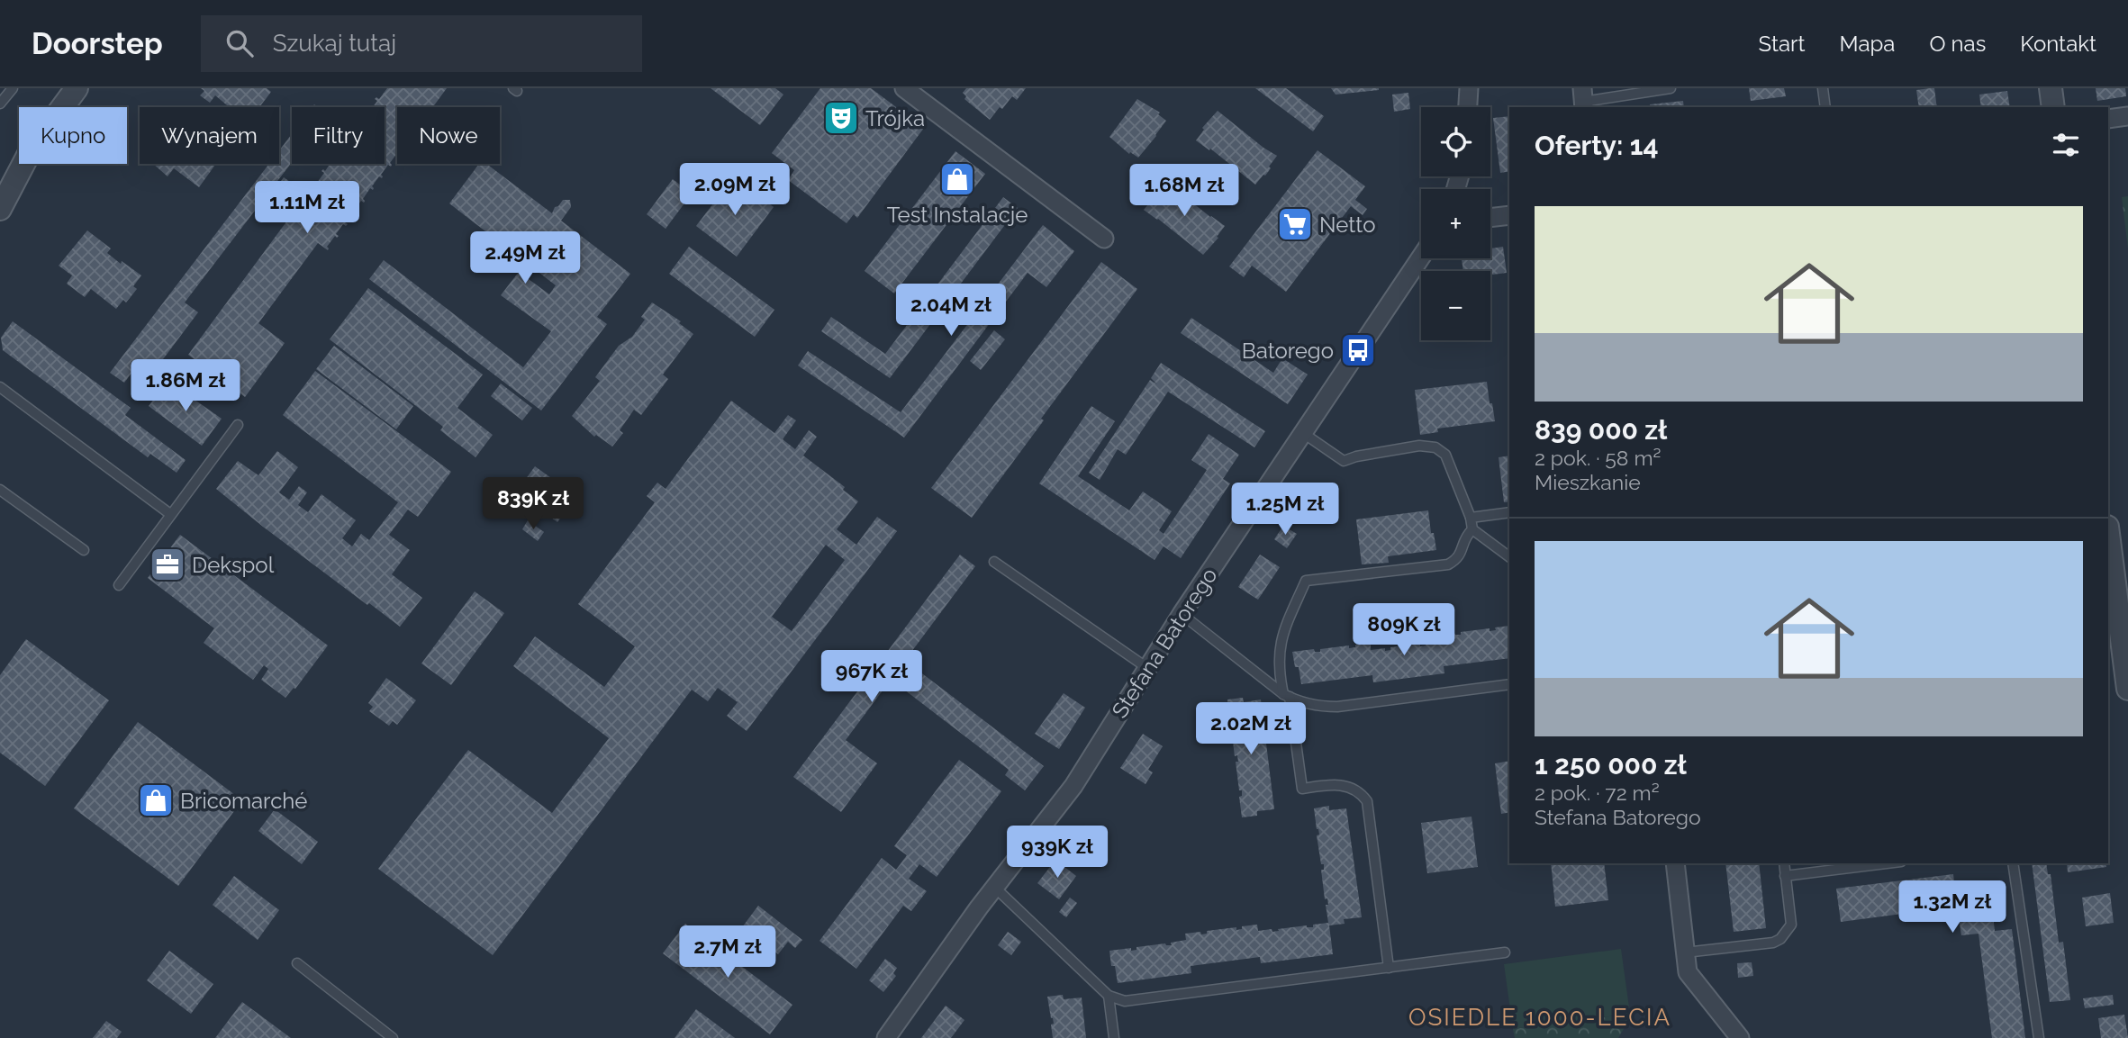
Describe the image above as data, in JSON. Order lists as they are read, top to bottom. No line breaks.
{"streets":{"street":["Stefana Batorego"]},"districts":["OSIEDLE 1000-LECIA"],"places":{"theatre":["Trójka"],"shop":["Test Instalacje","Bricomarché"],"supermarket":["Netto"],"bus stop":["Batorego"],"office":["Dekspol"]},"page":{"header":"Doorstep","search":"Szukaj tutaj","nav":["Start","Mapa","O nas","Kontakt"],"map_buttons":["+","−"],"chip":["Kupno","Wynajem","Filtry","Nowe"],"heading":"Oferty: 14","price":["2.09M zł","1.68M zł","1.11M zł","2.49M zł","2.04M zł","1.86M zł","839K zł","1.25M zł","809K zł","967K zł","2.02M zł","939K zł","1.32M zł","2.7M zł"],"list":[{"name":"839 000 zł","note":"2 pok. · 58 m² · Mieszkanie"},{"name":"1 250 000 zł","note":"2 pok. · 72 m² · Stefana Batorego"}]}}
